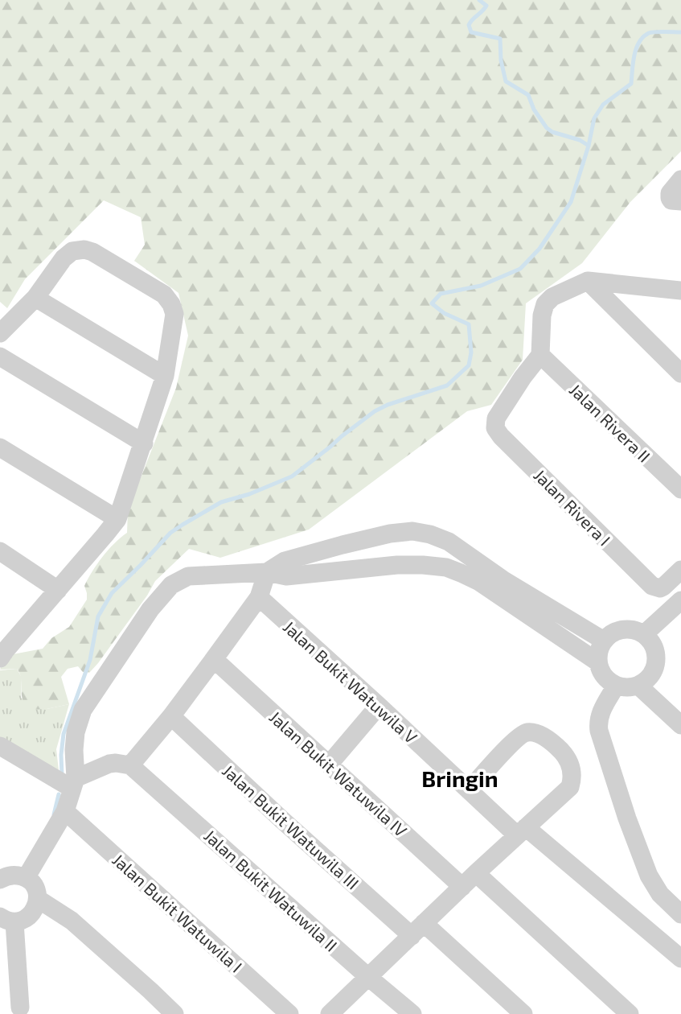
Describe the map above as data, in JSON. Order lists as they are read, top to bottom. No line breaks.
{"streets":{"street":["Jalan Rivera II","Jalan Rivera I","Jalan Bukit Watuwila V","Jalan Bukit Watuwila IV","Jalan Bukit Watuwila III","Jalan Bukit Watuwila II","Jalan Bukit Watuwila I"]},"crossings":[["Jalan Rivera II","Jalan Rivera I"]],"districts":["Bringin"]}
